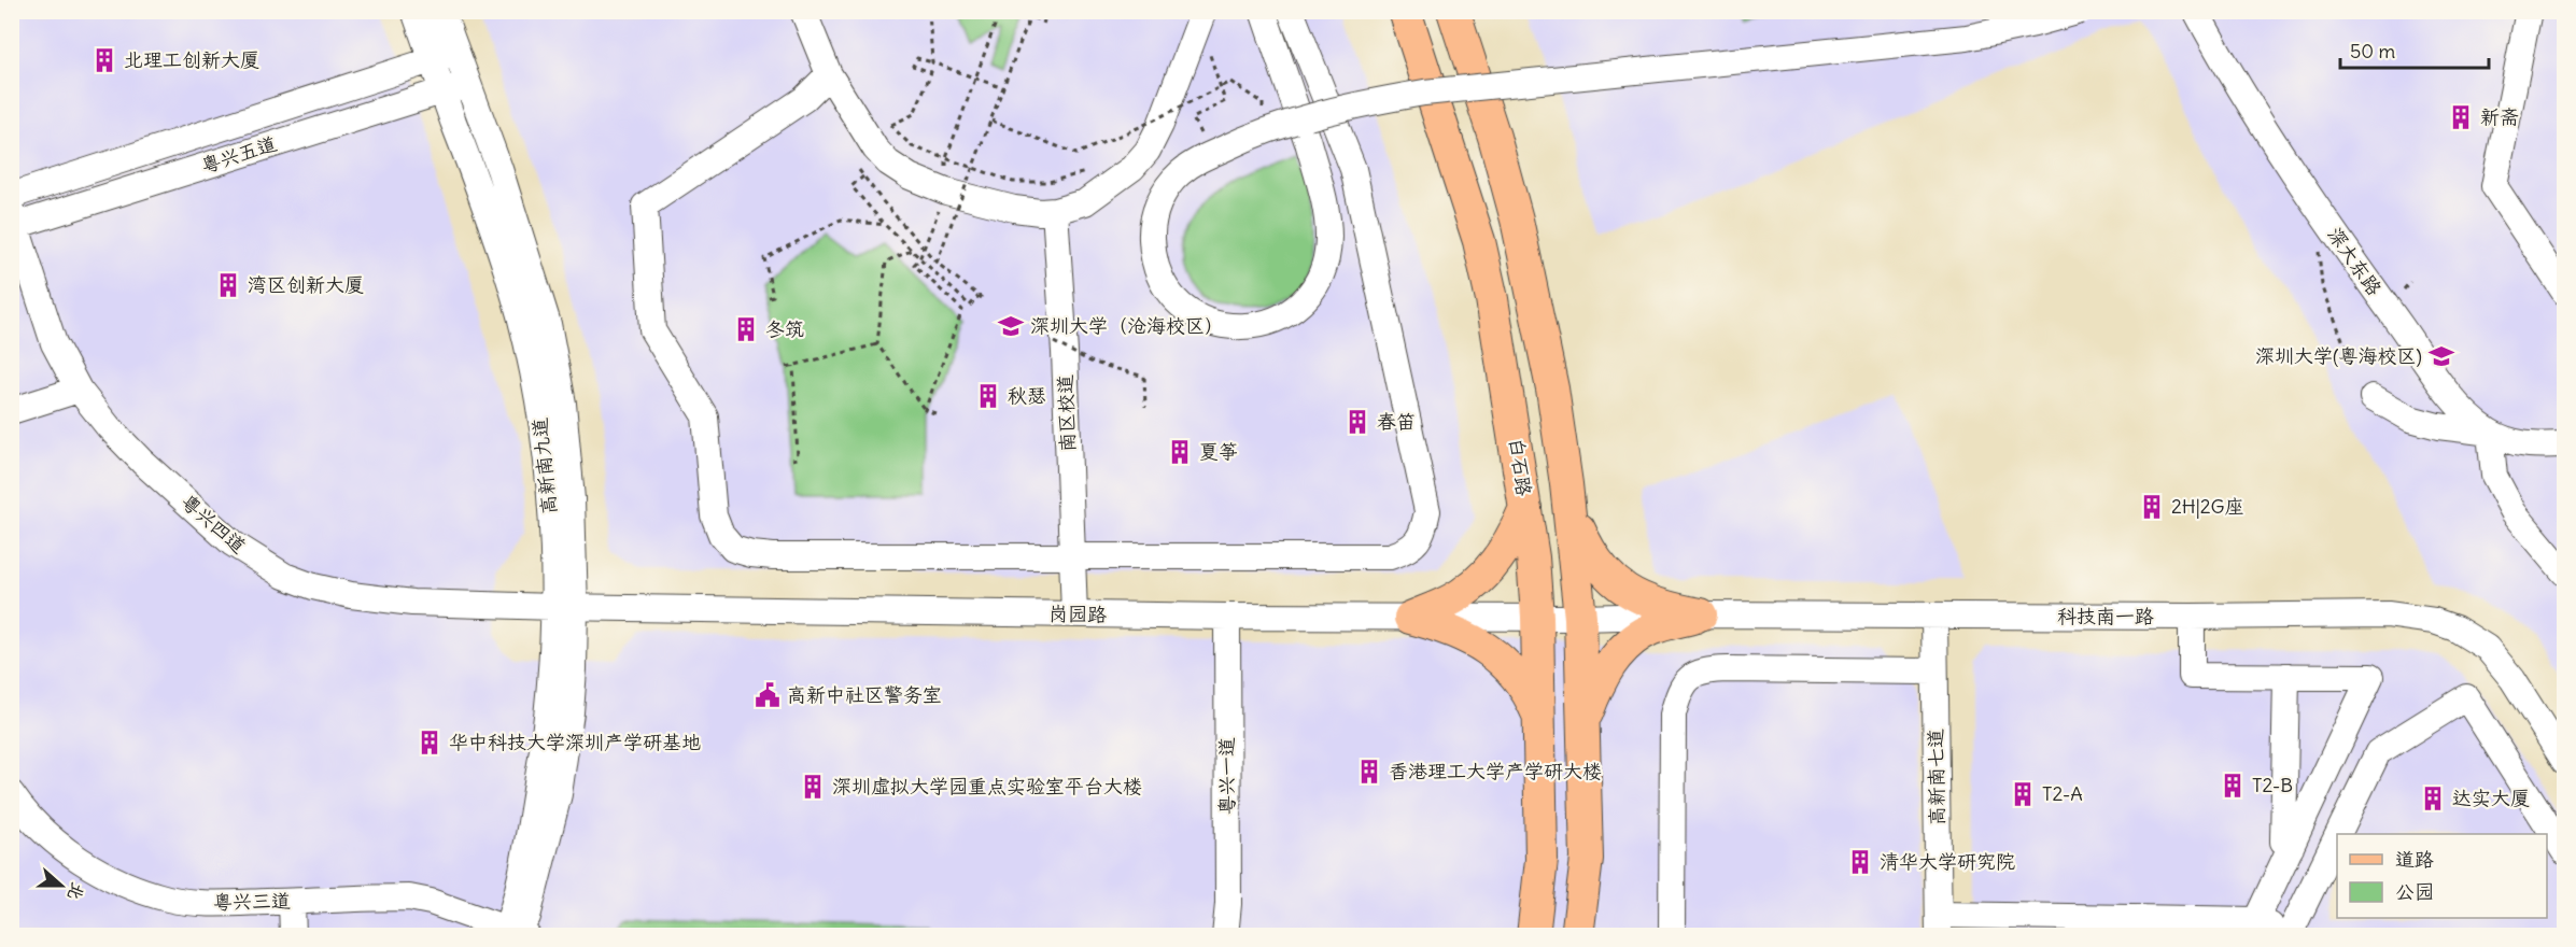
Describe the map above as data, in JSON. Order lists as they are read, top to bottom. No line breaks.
{"streets":{"main road":["白石路"],"street":["粤兴五道","深大东路","南区校道","高新南九道","粤兴四道","岗园路","科技南一路","粤兴一道","高新南七道","粤兴三道"]},"crossings":[["粤兴五道","高新南九道"],["粤兴五道","粤兴四道"],["南区校道","岗园路"],["高新南九道","粤兴四道"],["高新南九道","岗园路"],["高新南九道","粤兴三道"],["白石路","岗园路"],["粤兴四道","岗园路"],["岗园路","科技南一路"],["岗园路","粤兴一道"],["科技南一路","高新南七道"]],"places":{"building":["北理工创新大厦","新斋","湾区创新大厦","冬筑","秋瑟","春笛","夏筝","2H|2G座","华中科技大学深圳产学研基地","香港理工大学产学研大楼","T2-B","深圳虚拟大学园重点实验室平台大楼","T2-A","达实大厦","清华大学研究院"],"school or university":["深圳大学（沧海校区）","深圳大学(粤海校区)"],"public building":["高新中社区警务室"]},"legend":["道路","公园"],"scale_bar":"50 m","north":"right"}
